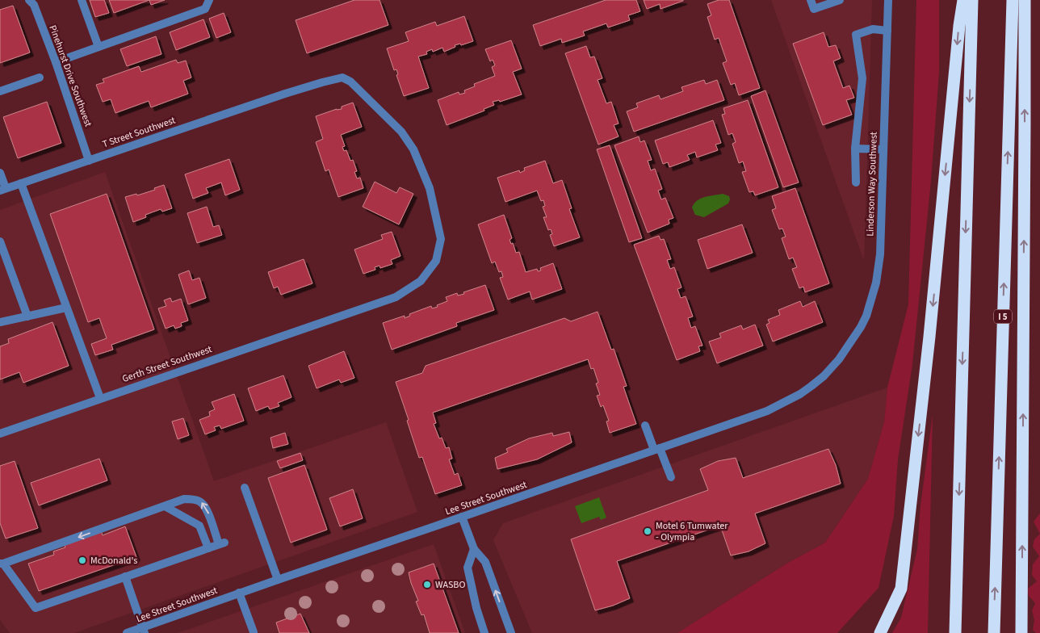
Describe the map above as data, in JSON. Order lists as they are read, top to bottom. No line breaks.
{"streets":{"highway":["I 5"],"street":["Pinehurst Drive Southwest","T Street Southwest","Linderson Way Southwest","Gerth Street Southwest","Lee Street Southwest"]},"crossings":[["Pinehurst Drive Southwest","T Street Southwest"],["T Street Southwest","Gerth Street Southwest"],["Linderson Way Southwest","Lee Street Southwest"]],"places":["Motel 6 Tumwater - Olympia","McDonald's","WASBO"]}
